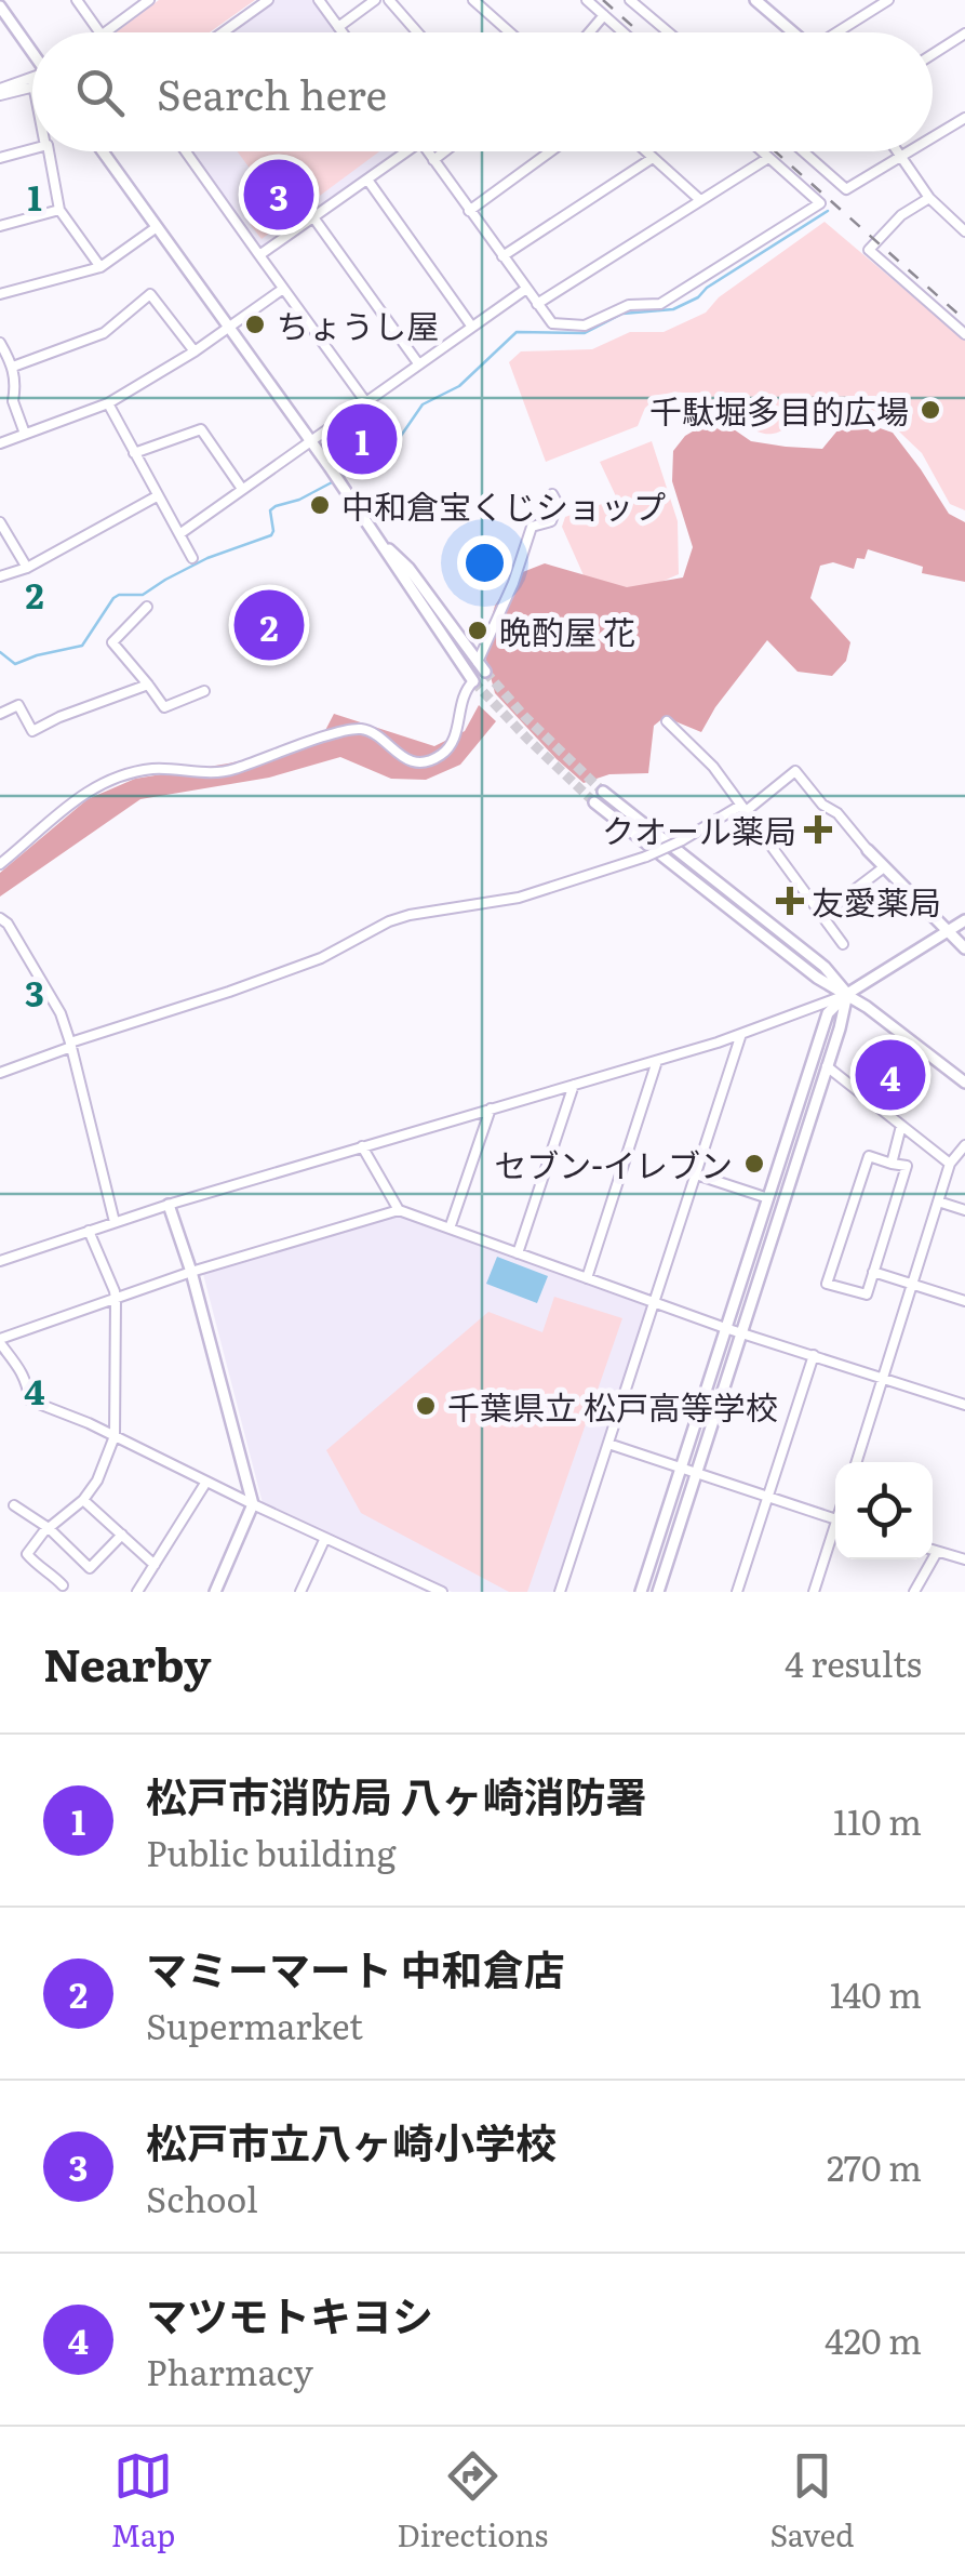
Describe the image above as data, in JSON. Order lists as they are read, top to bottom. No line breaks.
{"places":{"other":["ちょうし屋","千駄堀多目的広場","中和倉宝くじショップ","晩酌屋 花","セブン-イレブン","千葉県立 松戸高等学校"],"health":["クオール薬局","友愛薬局"]},"page":{"search":"Search here","pins":["3","1","2","4"],"heading":["Nearby","4 results"],"list":[{"mark":"1","name":"松戸市消防局 八ヶ崎消防署","note":"Public building","value":"110 m"},{"mark":"2","name":"マミーマート 中和倉店","note":"Supermarket","value":"140 m"},{"mark":"3","name":"松戸市立八ヶ崎小学校","note":"School","value":"270 m"},{"mark":"4","name":"マツモトキヨシ","note":"Pharmacy","value":"420 m"}],"nav":["Map","Directions","Saved"]},"grid":{"rows":["1","2","3","4"]}}
